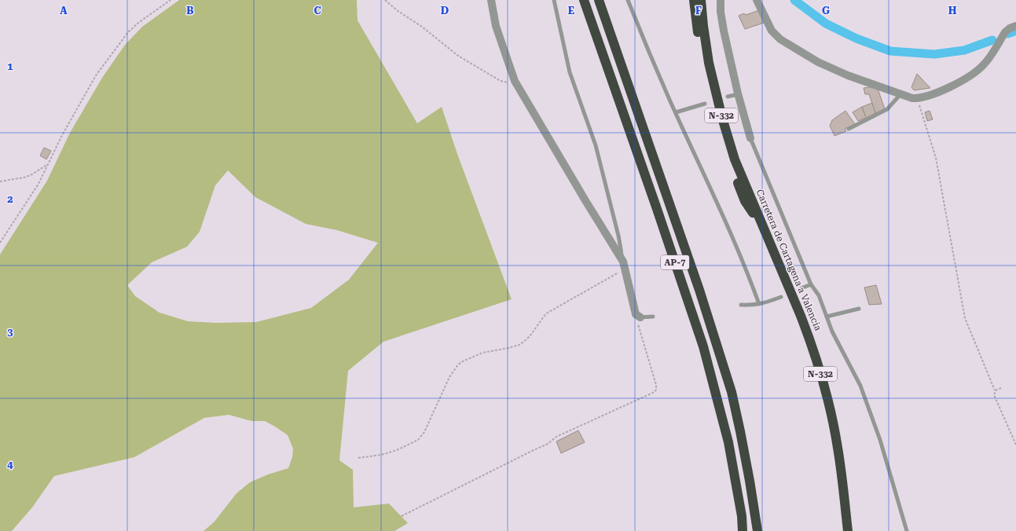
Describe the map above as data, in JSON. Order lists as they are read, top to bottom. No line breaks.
{"streets":{"highway":["N-332","Carretera de Cartagena a Valencia","AP-7"]},"grid":{"columns":["A","B","C","D","E","F","G","H"],"rows":["1","2","3","4"]}}
